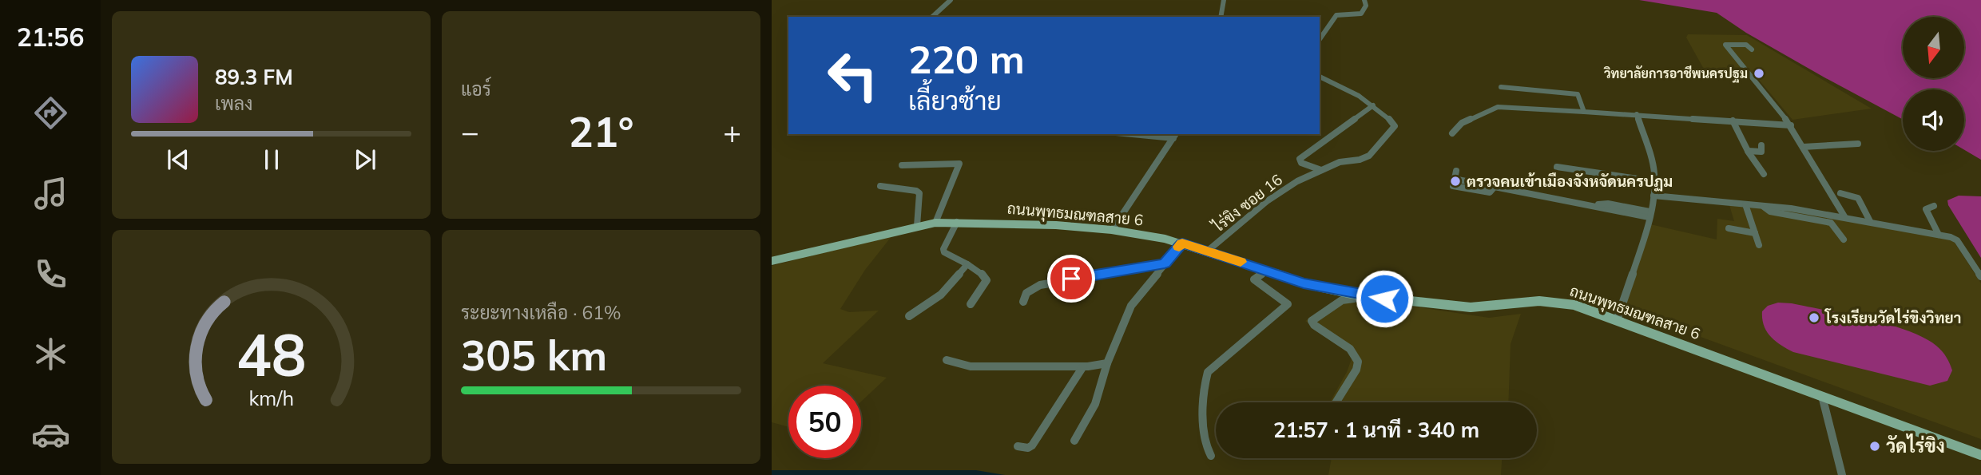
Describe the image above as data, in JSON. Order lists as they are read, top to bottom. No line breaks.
{"streets":{"main road":["ถนนพุทธมณฑลสาย 6"],"street":["ไร่ขิง ซอย 16"]},"crossings":[["ไร่ขิง ซอย 16","ถนนพุทธมณฑลสาย 6"]],"places":["วิทยาลัยการอาชีพนครปฐม","ตรวจคนเข้าเมืองจังหจัดนครปฏม","โรงเรียนวัดไร่ขิงวิทยา","วัดไร่ขิง"],"north":"bottom","page":{"tabs":"21:56","tile":["แอร์",["ระยะทางเหลือ · 61%","305 km"]],"turn":["220 m","เลี้ยวซ้าย"],"song":["89.3 FM","เพลง"],"heat":["−","21°","+"],"limit":"50","trip":"21:57 · 1 นาที · 340 m","gauge":["48","km/h"]}}
